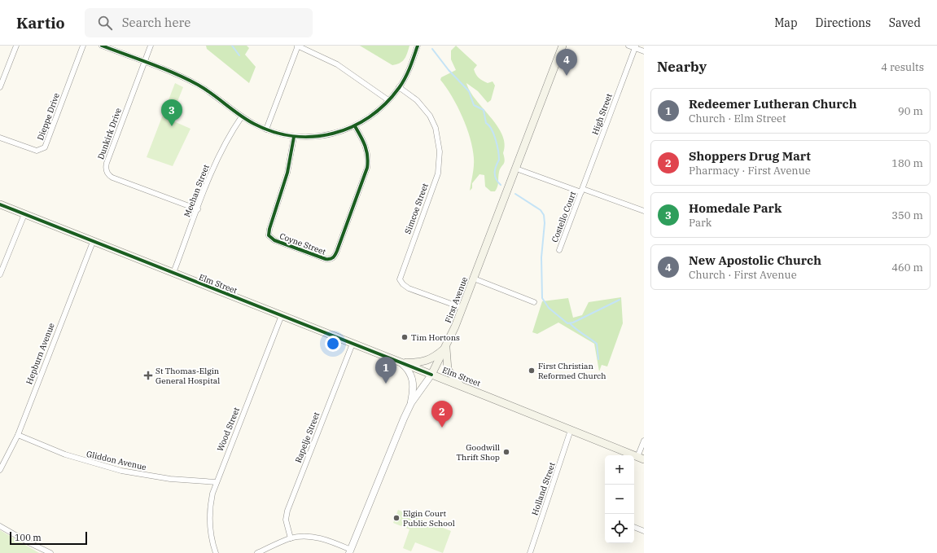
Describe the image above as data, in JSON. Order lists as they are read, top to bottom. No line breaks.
{"streets":{"main road":["Elm Street","First Avenue"],"street":["High Street","Dieppe Drive","Dunkirk Drive","Meehan Street","Simcoe Street","Costello Court","Coyne Street","Hepburn Avenue","Wood Street","Rapelje Street","Gliddon Avenue","Holland Street"]},"crossings":[["High Street","Costello Court"],["Dunkirk Drive","Meehan Street"],["Meehan Street","Elm Street"],["Simcoe Street","First Avenue"],["Elm Street","First Avenue"],["Elm Street","Hepburn Avenue"],["Elm Street","Wood Street"],["Elm Street","Rapelje Street"],["Elm Street","Holland Street"],["Hepburn Avenue","Gliddon Avenue"],["Wood Street","Gliddon Avenue"]],"places":{"other":["Tim Hortons","First Christian Reformed Church","Goodwill Thrift Shop","Elgin Court Public School"],"health":["St Thomas-Elgin General Hospital"]},"scale_bar":"100 m","page":{"header":"Kartio","search":"Search here","nav":["Map","Directions","Saved"],"heading":["Nearby","4 results"],"pins":["4","3","1","2"],"list":[{"mark":"1","name":"Redeemer Lutheran Church","note":"Church · Elm Street","value":"90 m"},{"mark":"2","name":"Shoppers Drug Mart","note":"Pharmacy · First Avenue","value":"180 m"},{"mark":"3","name":"Homedale Park","note":"Park","value":"350 m"},{"mark":"4","name":"New Apostolic Church","note":"Church · First Avenue","value":"460 m"}],"map_buttons":["+","−"],"scale":"100 m"}}
